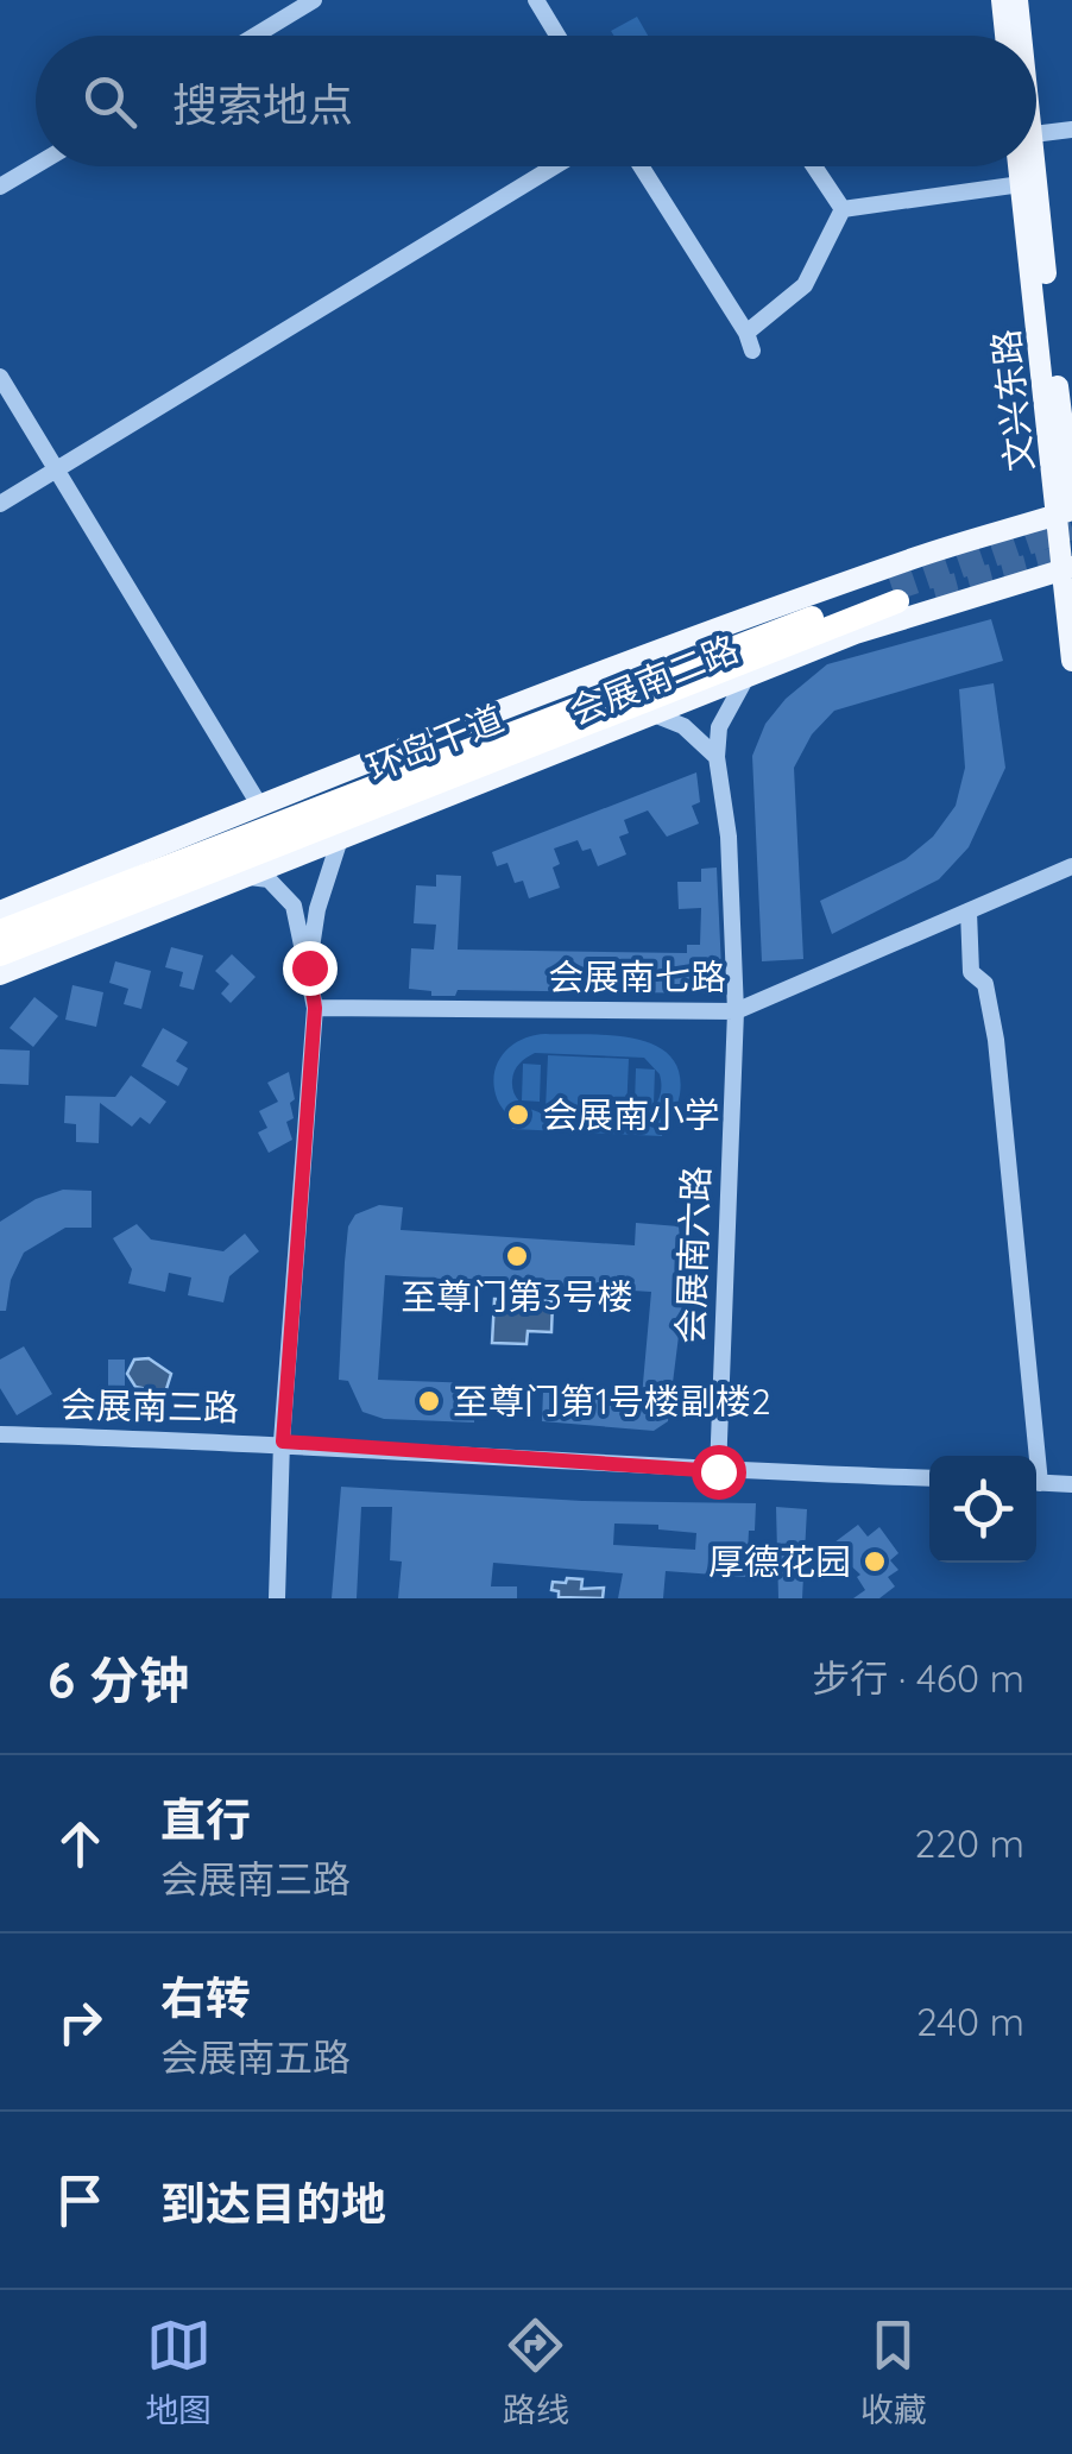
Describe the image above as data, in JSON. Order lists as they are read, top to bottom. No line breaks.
{"streets":{"highway":["环岛干道"],"main road":["文兴东路","会展南二路"],"street":["会展南七路","会展南六路","会展南三路"]},"crossings":[["文兴东路","会展南二路"],["会展南七路","会展南六路"],["会展南六路","会展南三路"]],"places":["会展南小学","至尊门第3号楼","至尊门第1号楼副楼2","厚德花园"],"page":{"search":"搜索地点","heading":["6 分钟","步行 · 460 m"],"list":[["直行","会展南三路","220 m"],["右转","会展南五路","240 m"],"到达目的地"],"nav":["地图","路线","收藏"]}}
